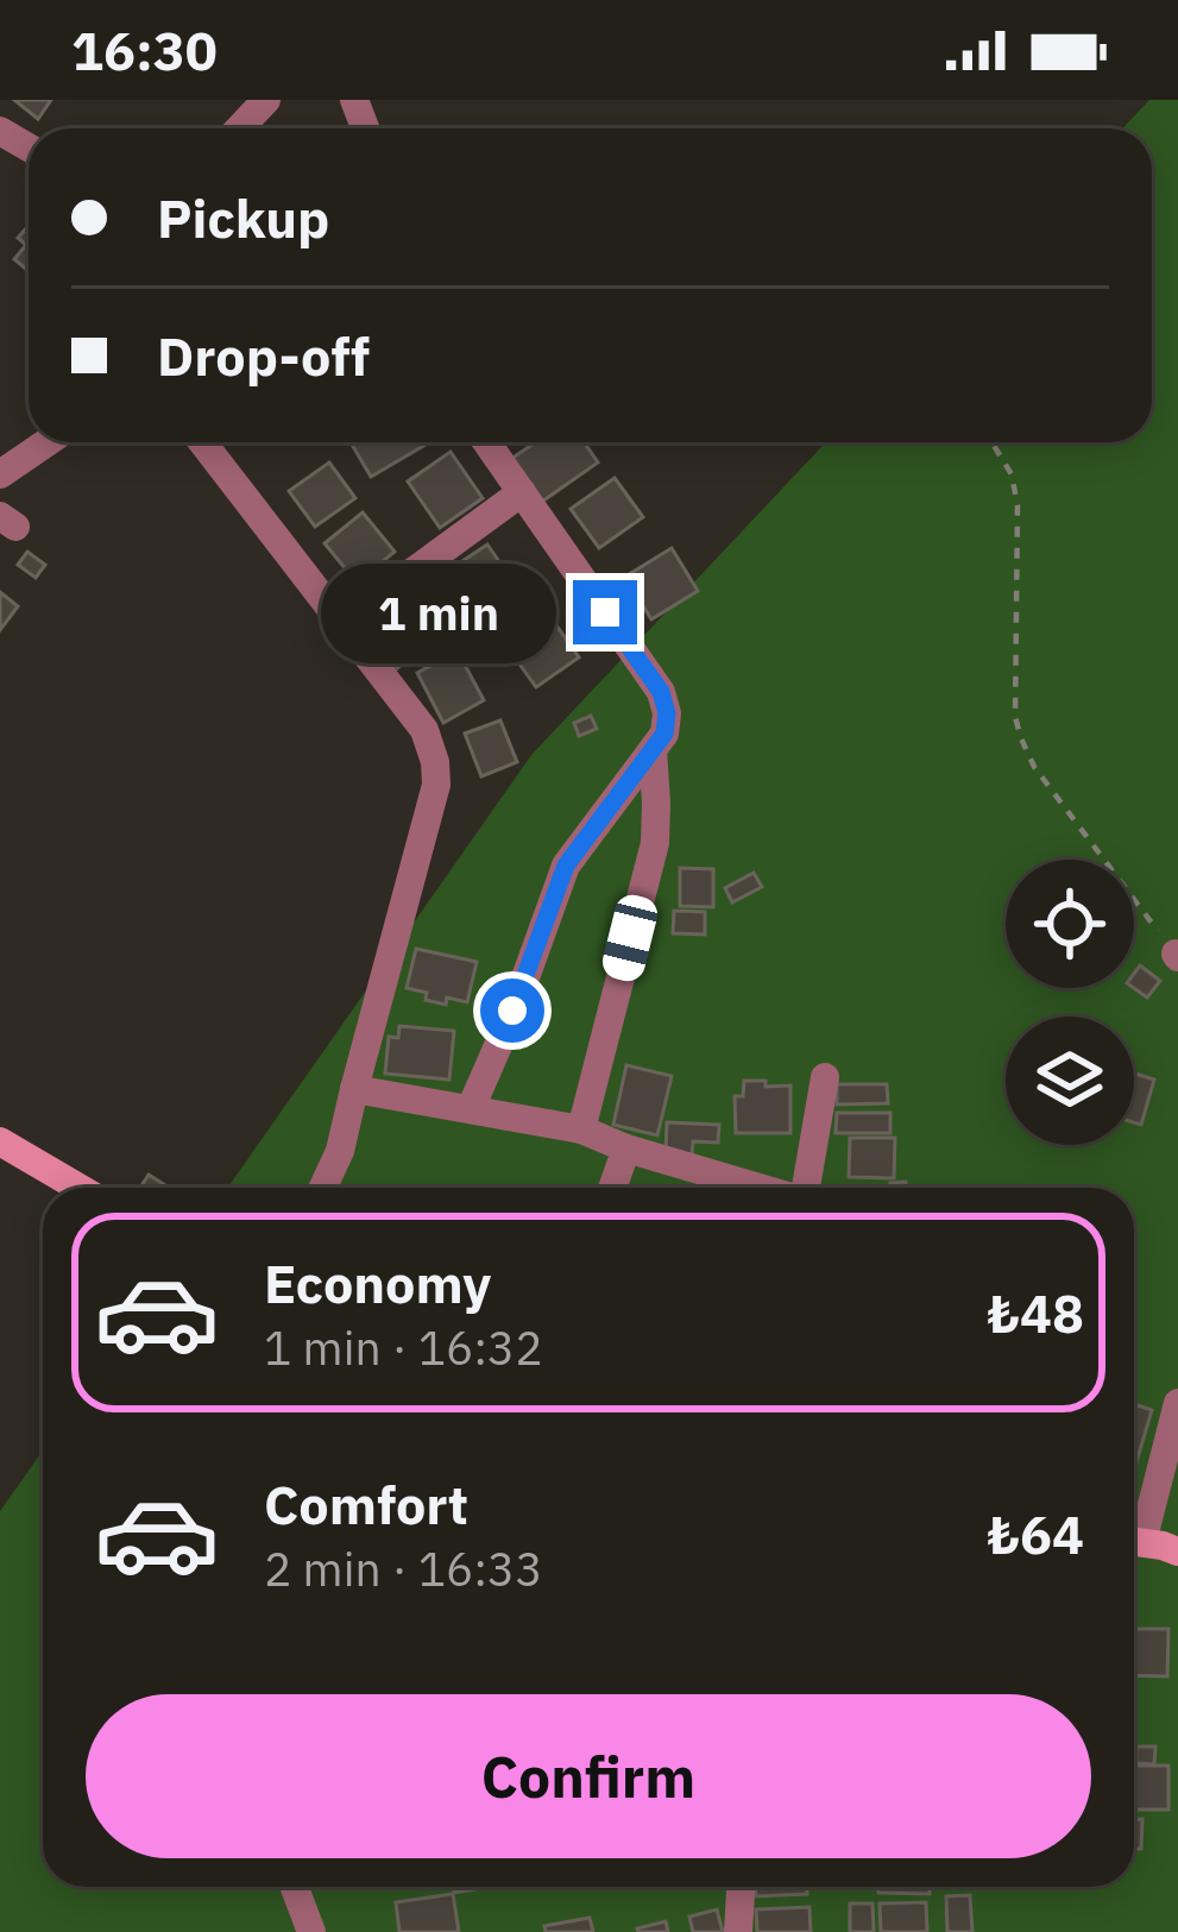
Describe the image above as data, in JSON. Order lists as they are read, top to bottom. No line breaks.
{"page":{"status":"16:30","banner":["Pickup","Drop-off"],"bubble":"1 min","list":[{"name":"Economy","note":"1 min · 16:32","value":"₺48"},{"name":"Comfort","note":"2 min · 16:33","value":"₺64"}],"buttons":"Confirm"}}
